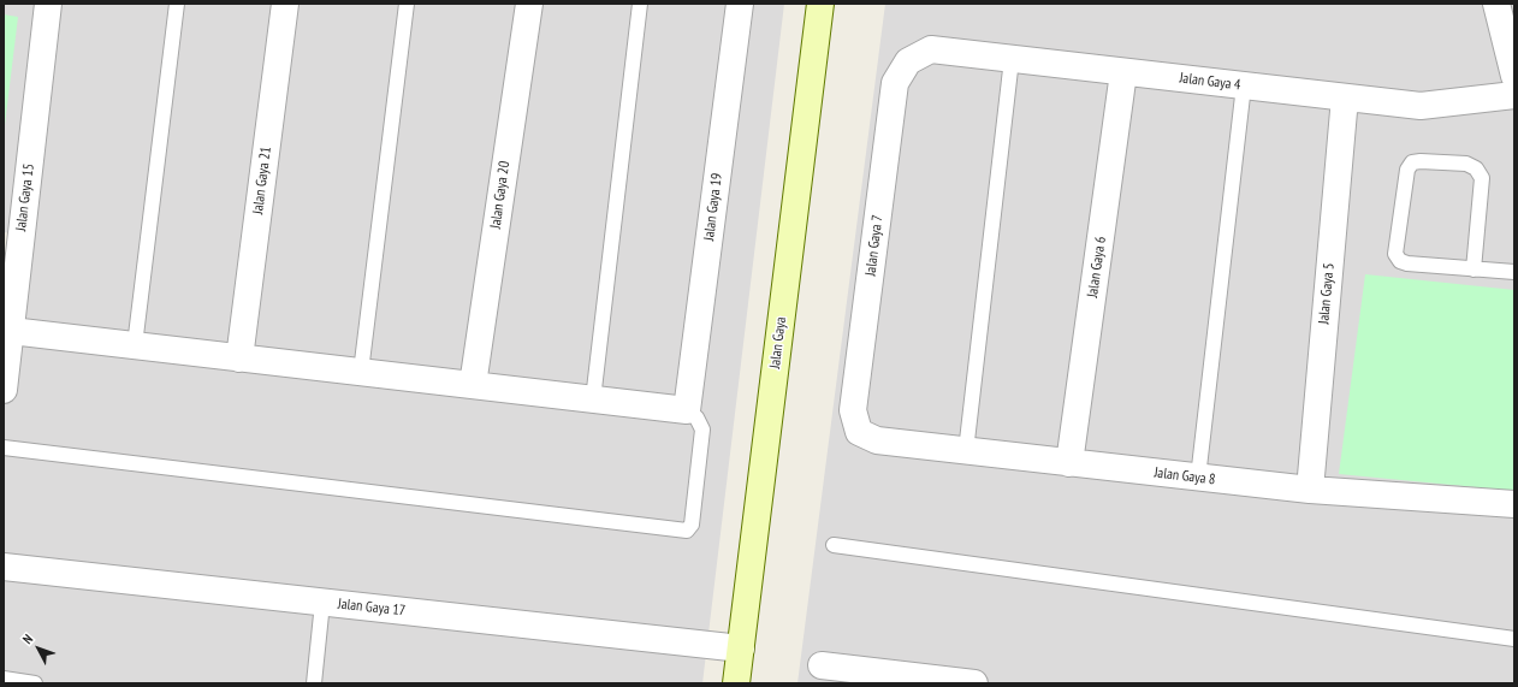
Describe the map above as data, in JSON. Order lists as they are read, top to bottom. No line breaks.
{"streets":{"street":["Jalan Gaya 4","Jalan Gaya 21","Jalan Gaya 20","Jalan Gaya 15","Jalan Gaya 19","Jalan Gaya 7","Jalan Gaya 6","Jalan Gaya 5","Jalan Gaya","Jalan Gaya 8","Jalan Gaya 17"]},"crossings":[["Jalan Gaya 4","Jalan Gaya 7"],["Jalan Gaya 4","Jalan Gaya 6"],["Jalan Gaya 4","Jalan Gaya 5"],["Jalan Gaya 7","Jalan Gaya 8"],["Jalan Gaya 6","Jalan Gaya 8"],["Jalan Gaya 5","Jalan Gaya 8"],["Jalan Gaya","Jalan Gaya 17"]],"north":"top left"}
